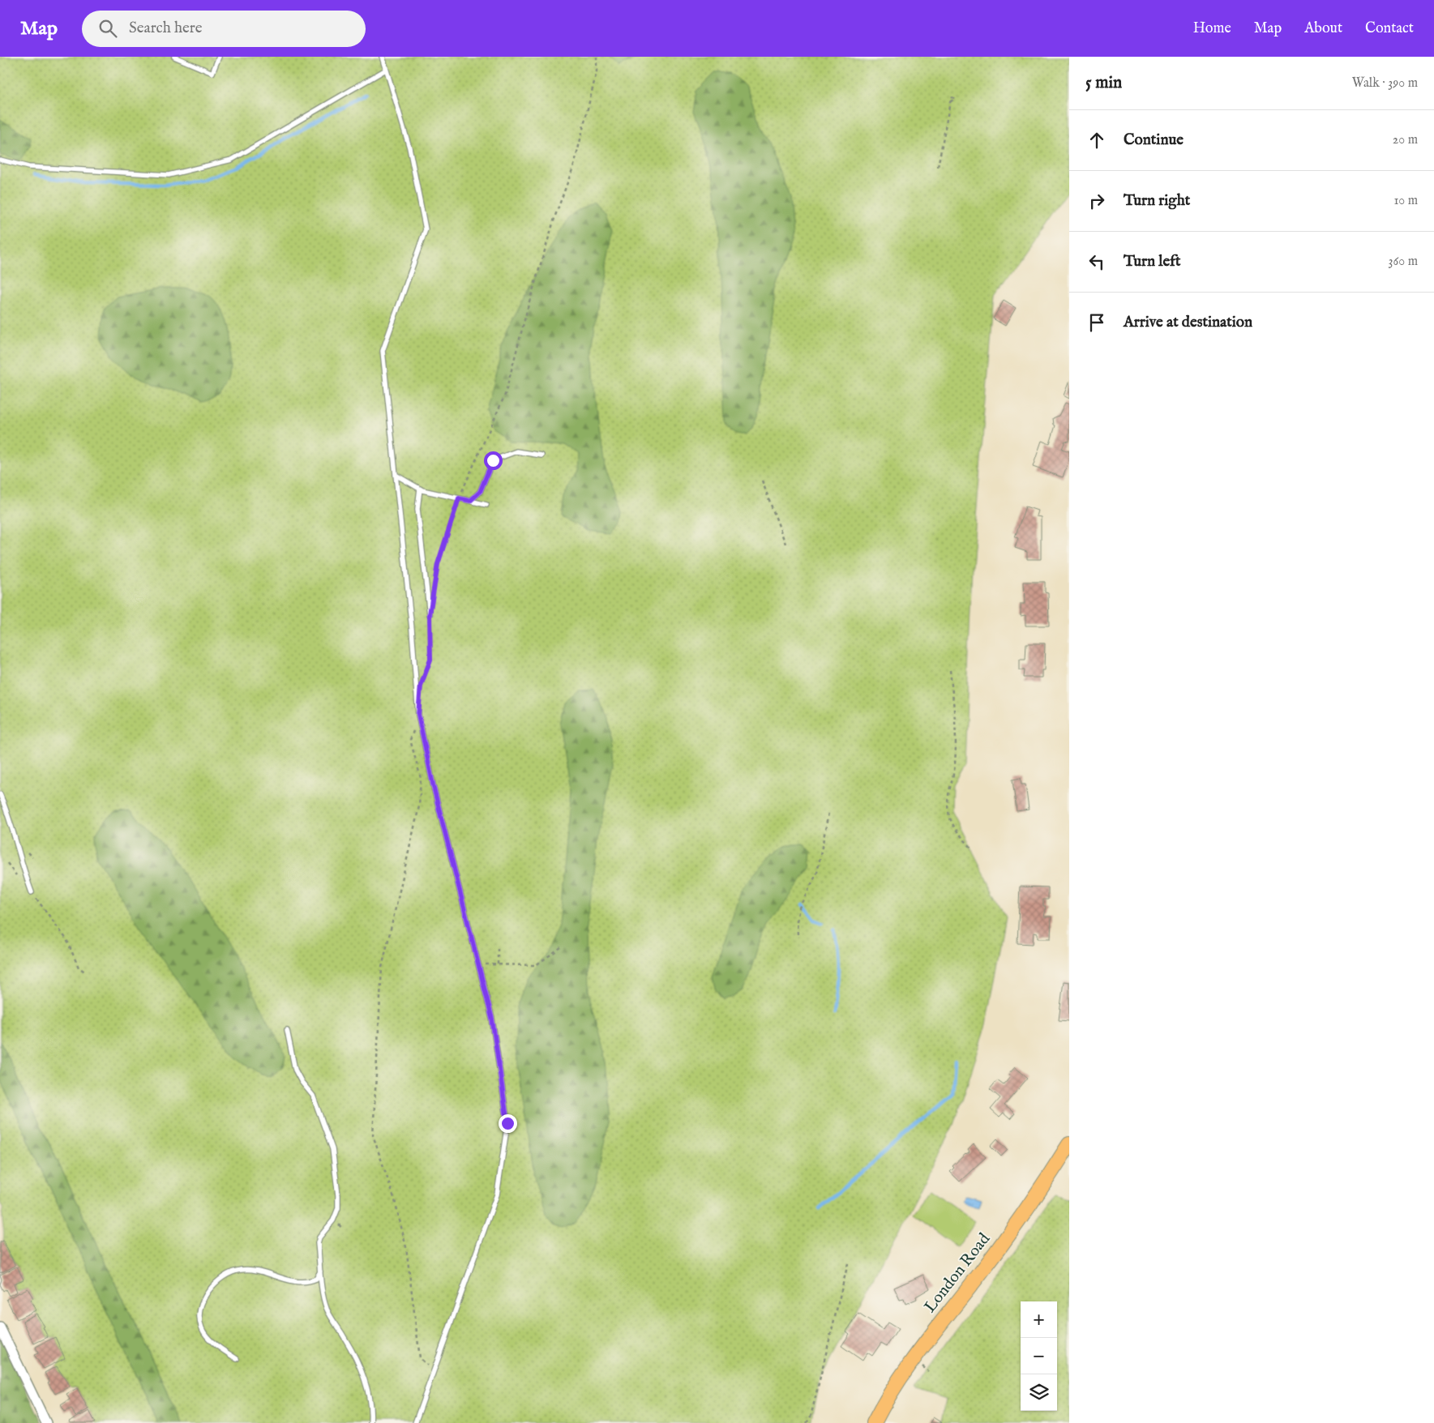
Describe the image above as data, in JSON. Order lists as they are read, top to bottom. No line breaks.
{"streets":{"main road":["London Road"]},"page":{"header":"Map","search":"Search here","nav":["Home","Map","About","Contact"],"heading":["5 min","Walk · 390 m"],"list":[["Continue","20 m"],["Turn right","10 m"],["Turn left","360 m"],"Arrive at destination"],"map_buttons":["+","−"]}}
